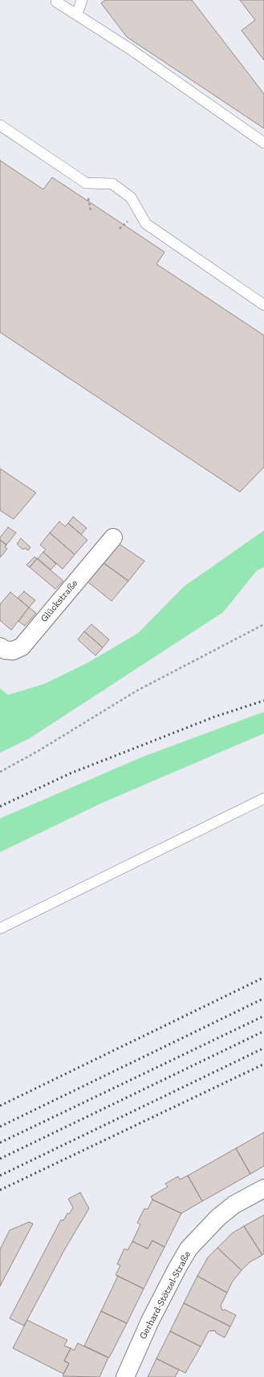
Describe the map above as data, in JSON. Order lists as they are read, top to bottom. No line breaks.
{"streets":{"street":["Glückstraße","Gerhard-Stötzel-Straße"]}}
